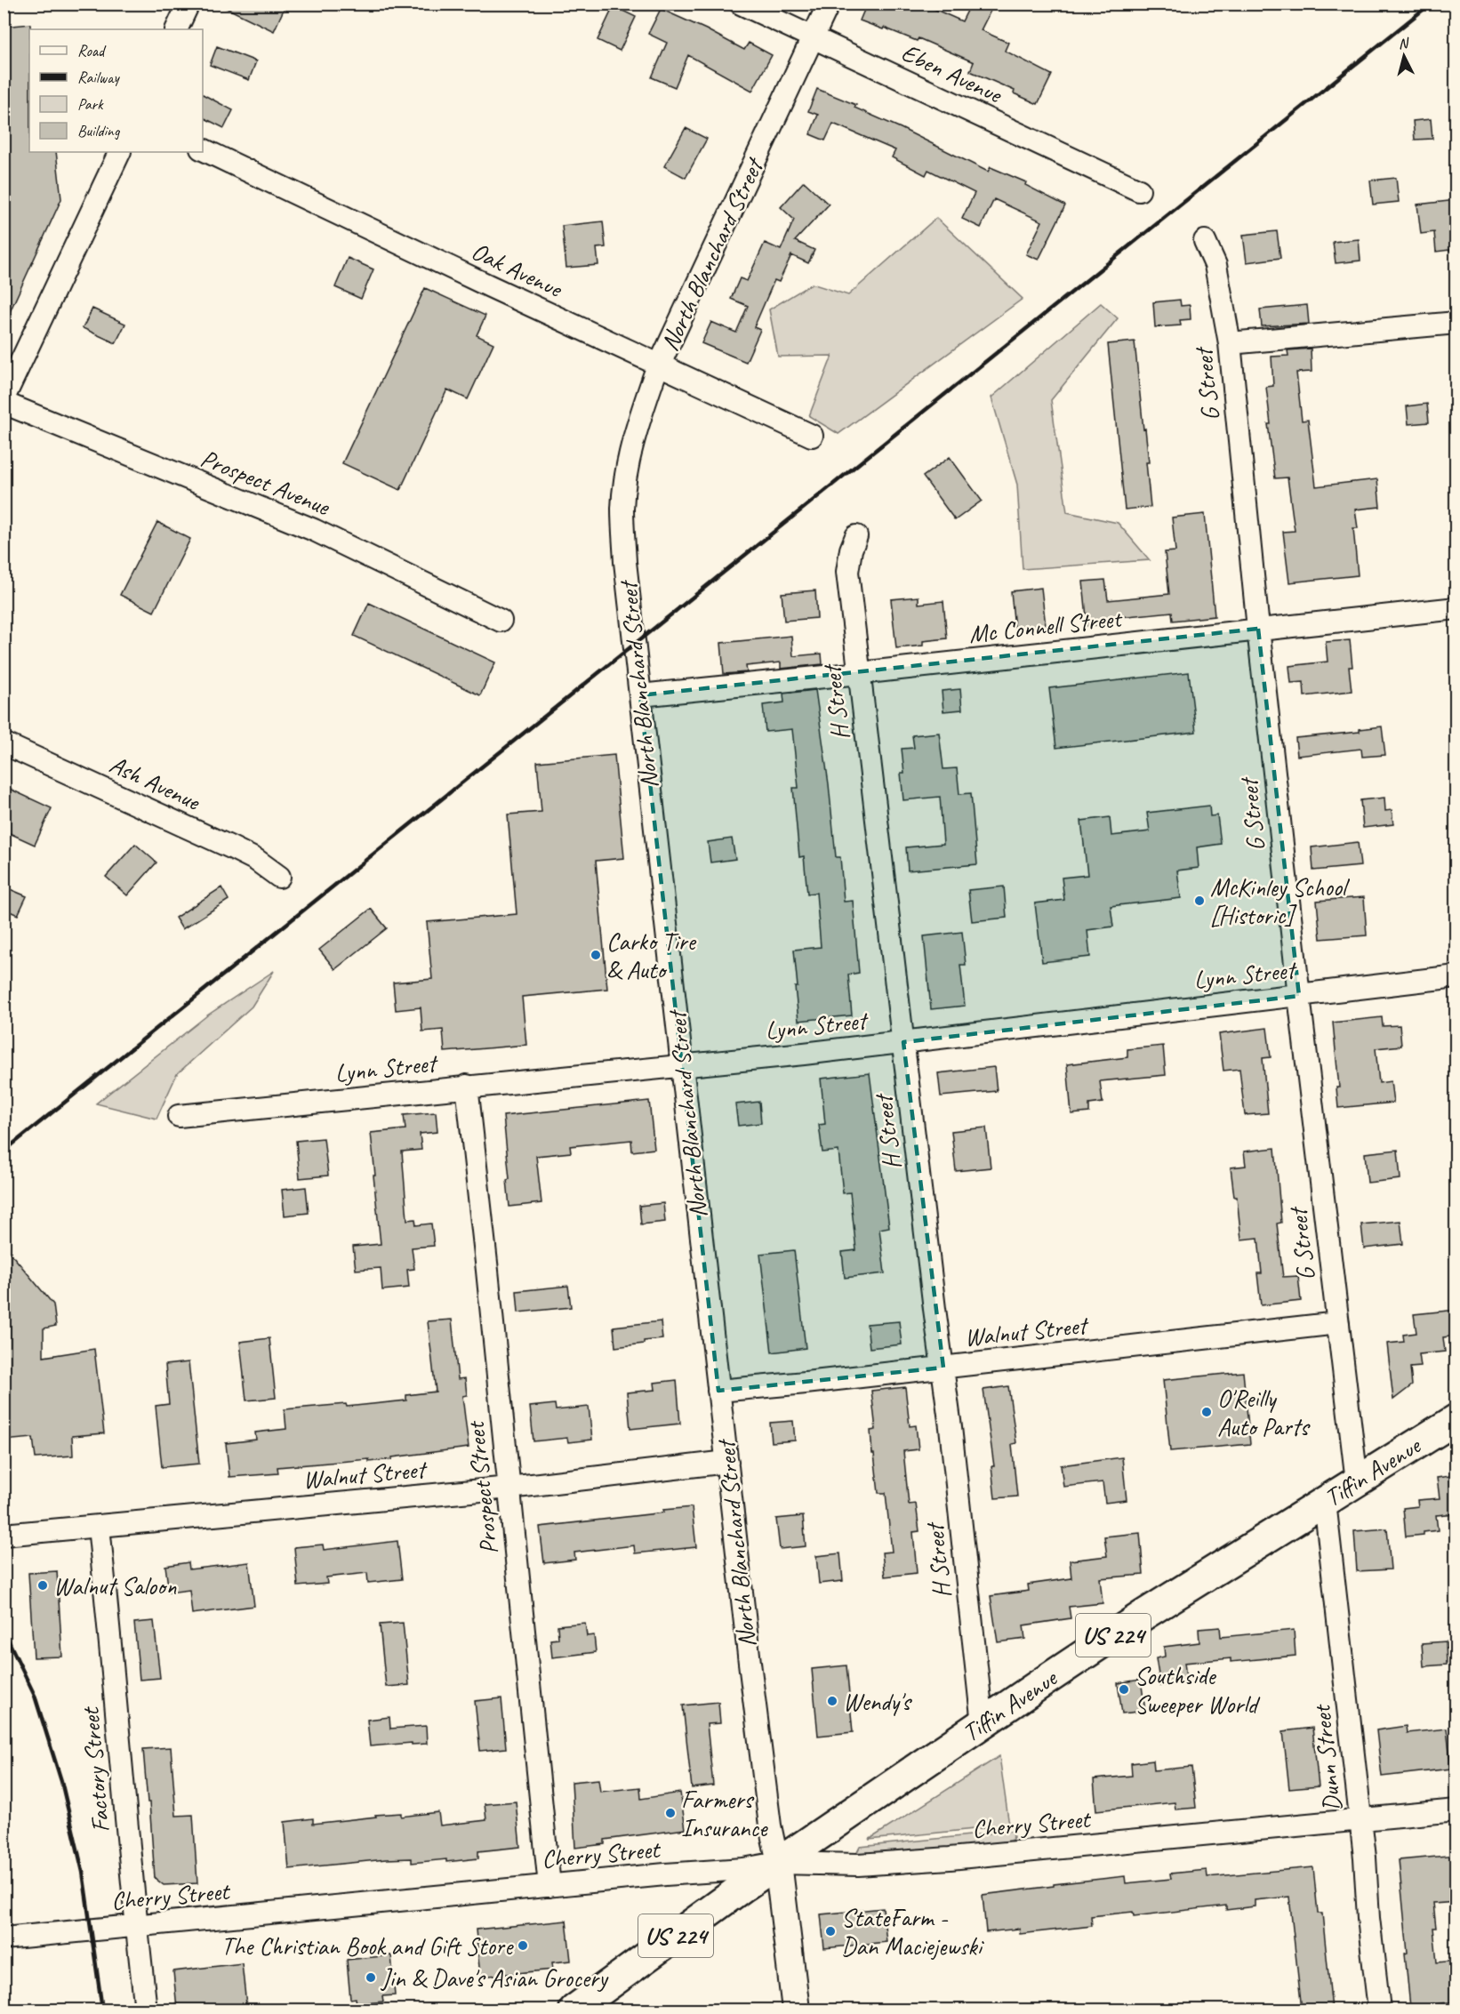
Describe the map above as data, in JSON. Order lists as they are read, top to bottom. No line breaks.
{"streets":{"highway":["Tiffin Avenue","US 224"],"main road":["North Blanchard Street"],"street":["Eben Avenue","Oak Avenue","G Street","Prospect Avenue","Mc Connell Street","H Street","Ash Avenue","Lynn Street","Walnut Street","Prospect Street","Dunn Street","Factory Street","Cherry Street"]},"crossings":[["Eben Avenue","North Blanchard Street"],["North Blanchard Street","Oak Avenue"],["North Blanchard Street","Mc Connell Street"],["North Blanchard Street","Lynn Street"],["North Blanchard Street","Walnut Street"],["North Blanchard Street","Tiffin Avenue"],["North Blanchard Street","Cherry Street"],["G Street","Mc Connell Street"],["G Street","Lynn Street"],["G Street","Walnut Street"],["G Street","Tiffin Avenue"],["Mc Connell Street","H Street"],["H Street","Lynn Street"],["H Street","Walnut Street"],["H Street","Tiffin Avenue"],["Lynn Street","Prospect Street"],["Walnut Street","Prospect Street"],["Walnut Street","Factory Street"],["Tiffin Avenue","Dunn Street"],["Tiffin Avenue","Cherry Street"],["Prospect Street","Cherry Street"],["Dunn Street","Cherry Street"],["Factory Street","Cherry Street"]],"places":["McKinley School [Historic]","Carko Tire & Auto","O'Reilly Auto Parts","Walnut Saloon","Southside Sweeper World","Wendy's","Farmers Insurance","StateFarm - Dan Maciejewski","The Christian Book and Gift Store","Jin & Dave's Asian Grocery"],"legend":["Road","Railway","Park","Building"],"north":"top"}
